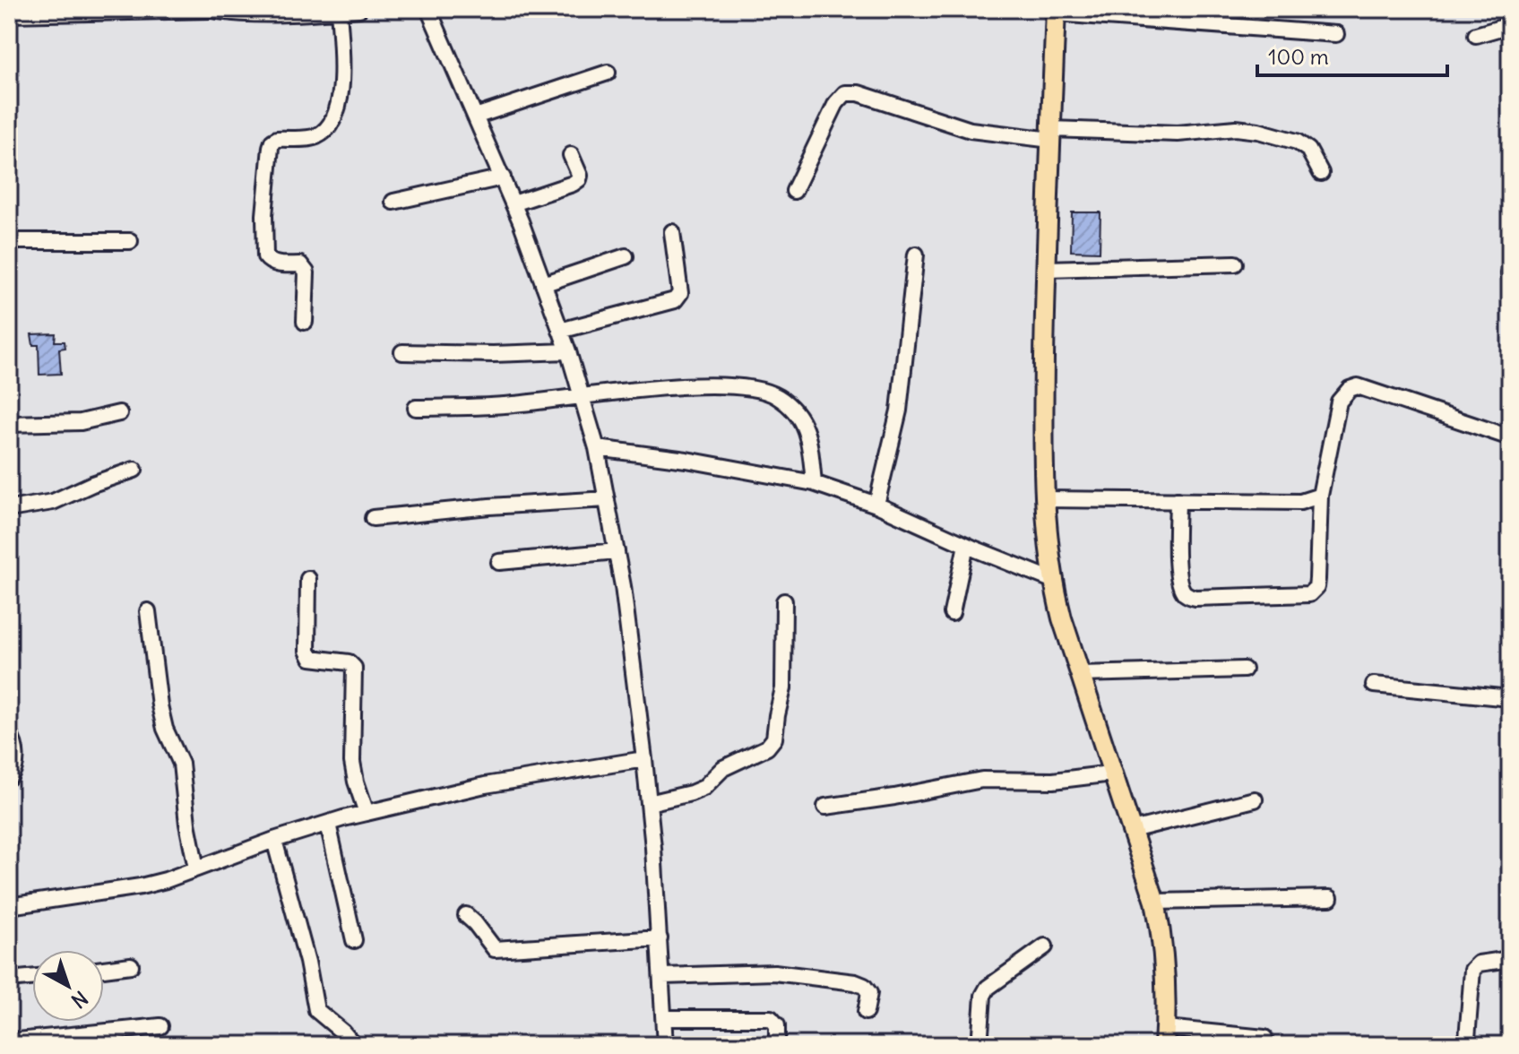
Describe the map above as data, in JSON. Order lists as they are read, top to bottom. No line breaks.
{"scale_bar":"100 m","north":"bottom right"}
